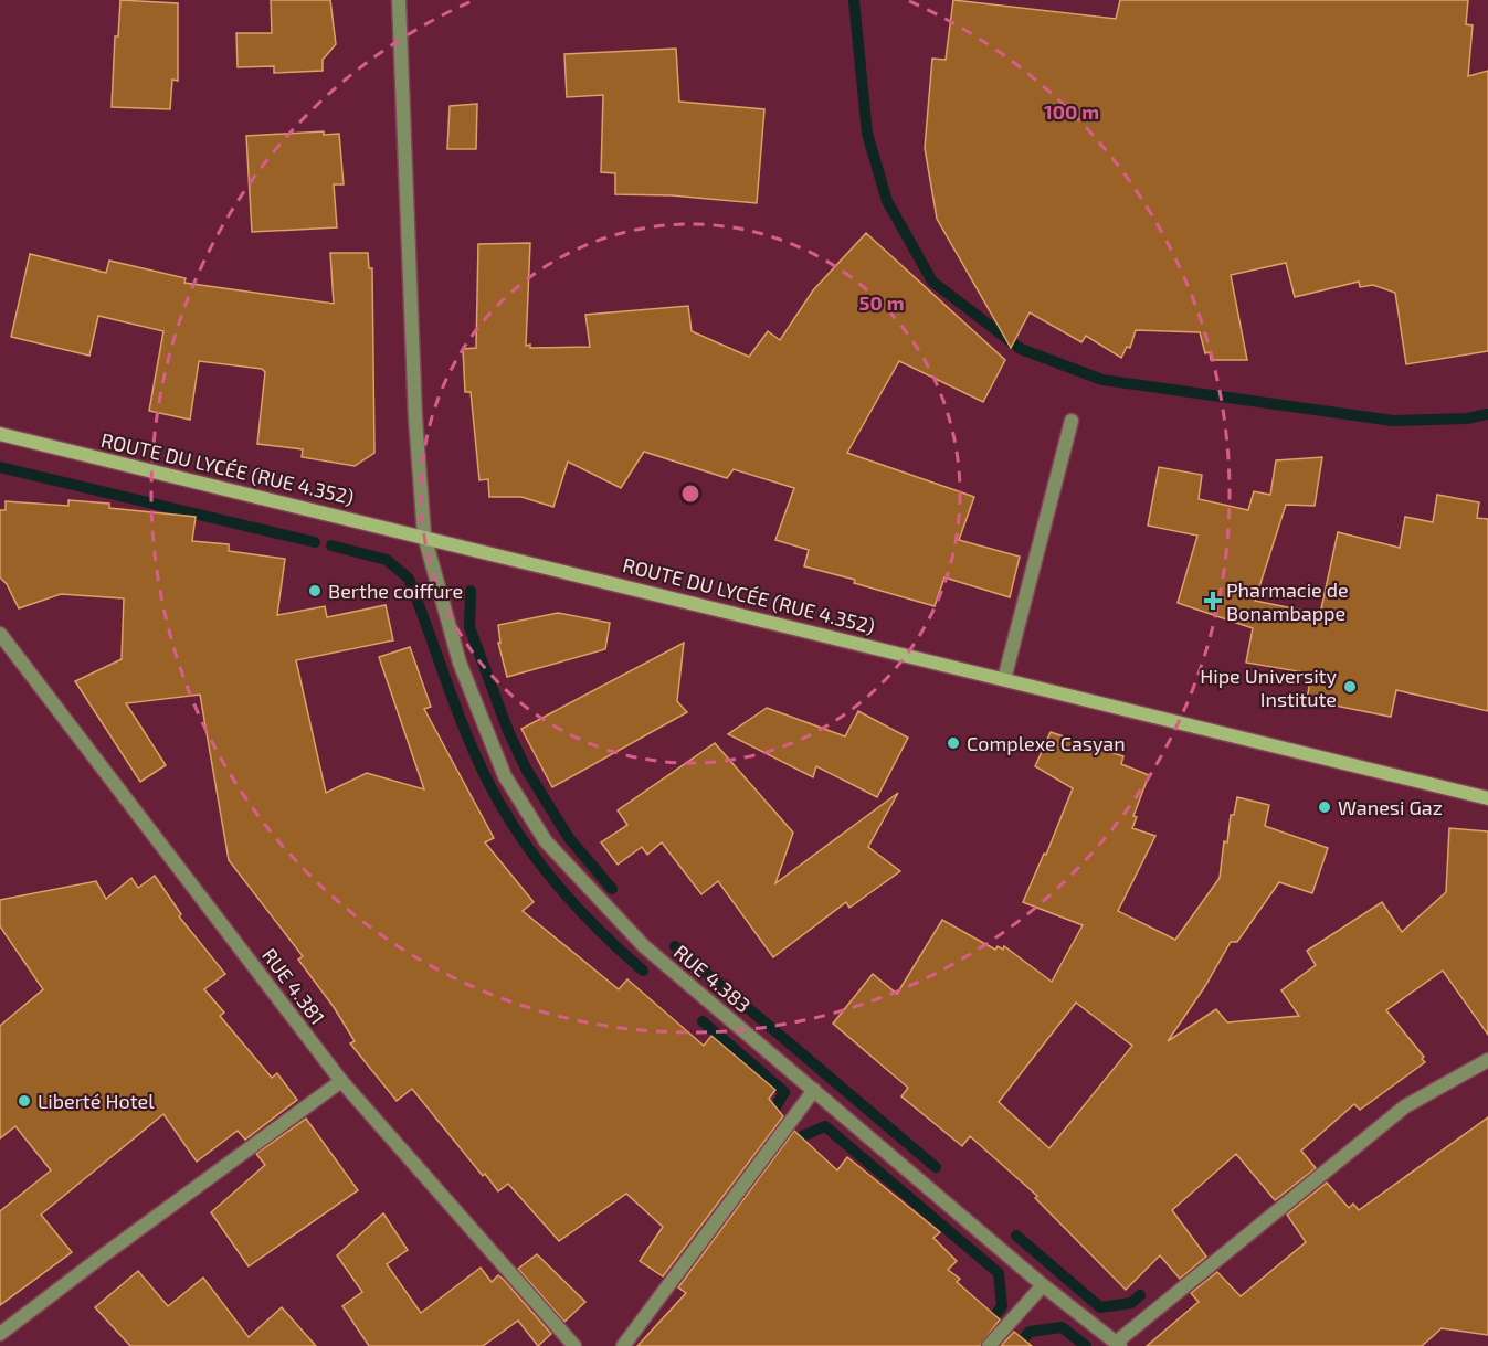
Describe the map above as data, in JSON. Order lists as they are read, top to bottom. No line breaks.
{"streets":{"main road":["ROUTE DU LYCÉE (RUE 4.352)"],"street":["RUE 4.383","RUE 4.381"]},"crossings":[["ROUTE DU LYCÉE (RUE 4.352)","RUE 4.383"]],"places":{"other":["Berthe coiffure","Hipe University Institute","Complexe Casyan","Wanesi Gaz","Liberté Hotel"],"health":["Pharmacie de Bonambappe"]},"rings":["100 m","50 m"]}
